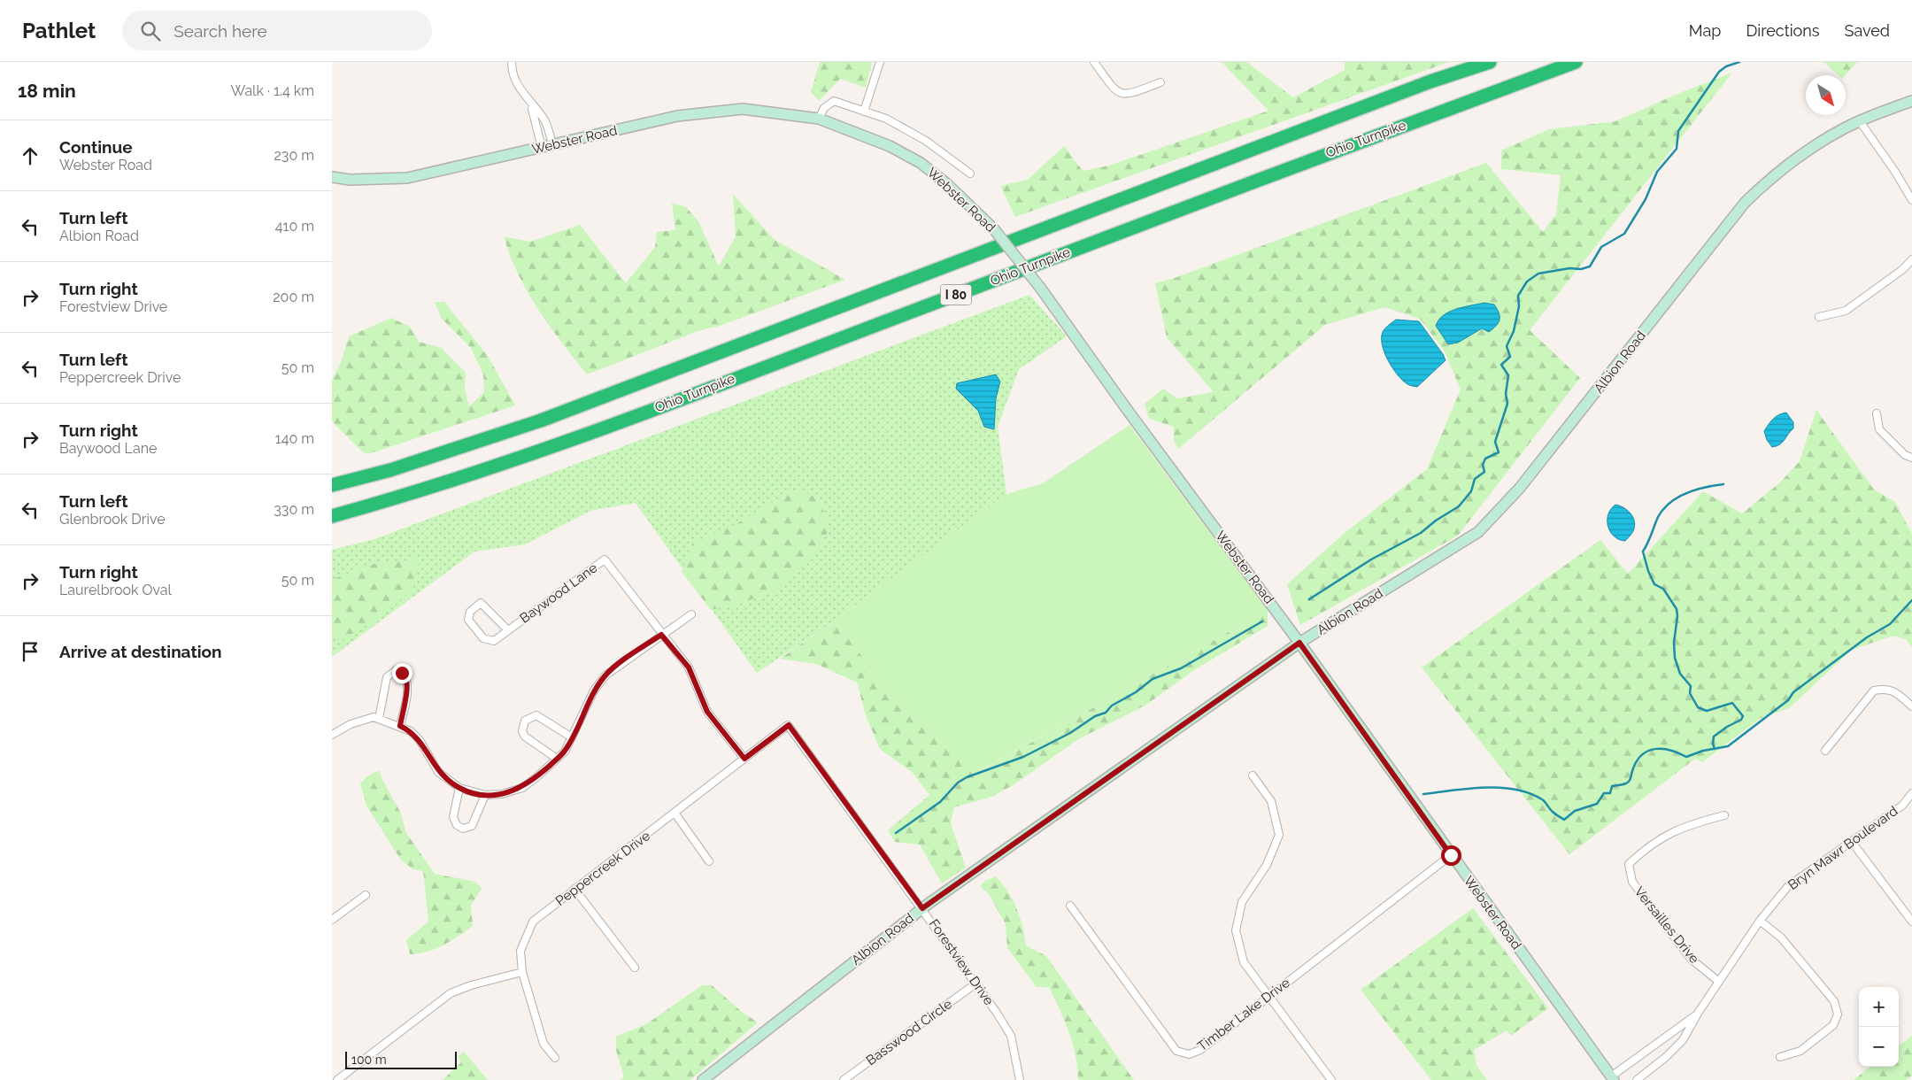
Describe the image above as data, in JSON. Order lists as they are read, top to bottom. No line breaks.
{"streets":{"highway":["Ohio Turnpike","I 80"],"street":["Webster Road","Albion Road","Baywood Lane","Bryn Mawr Boulevard","Peppercreek Drive","Versailles Drive","Forestview Drive","Timber Lake Drive","Basswood Circle"]},"crossings":[["Webster Road","Albion Road"],["Webster Road","Bryn Mawr Boulevard"],["Webster Road","Timber Lake Drive"],["Albion Road","Forestview Drive"],["Baywood Lane","Peppercreek Drive"],["Bryn Mawr Boulevard","Versailles Drive"],["Peppercreek Drive","Forestview Drive"],["Forestview Drive","Basswood Circle"]],"scale_bar":"100 m","north":"bottom right","page":{"header":"Pathlet","search":"Search here","nav":["Map","Directions","Saved"],"heading":["18 min","Walk · 1.4 km"],"list":[["Continue","Webster Road","230 m"],["Turn left","Albion Road","410 m"],["Turn right","Forestview Drive","200 m"],["Turn left","Peppercreek Drive","50 m"],["Turn right","Baywood Lane","140 m"],["Turn left","Glenbrook Drive","330 m"],["Turn right","Laurelbrook Oval","50 m"],"Arrive at destination"],"map_buttons":["+","−"],"scale":"100 m"}}
